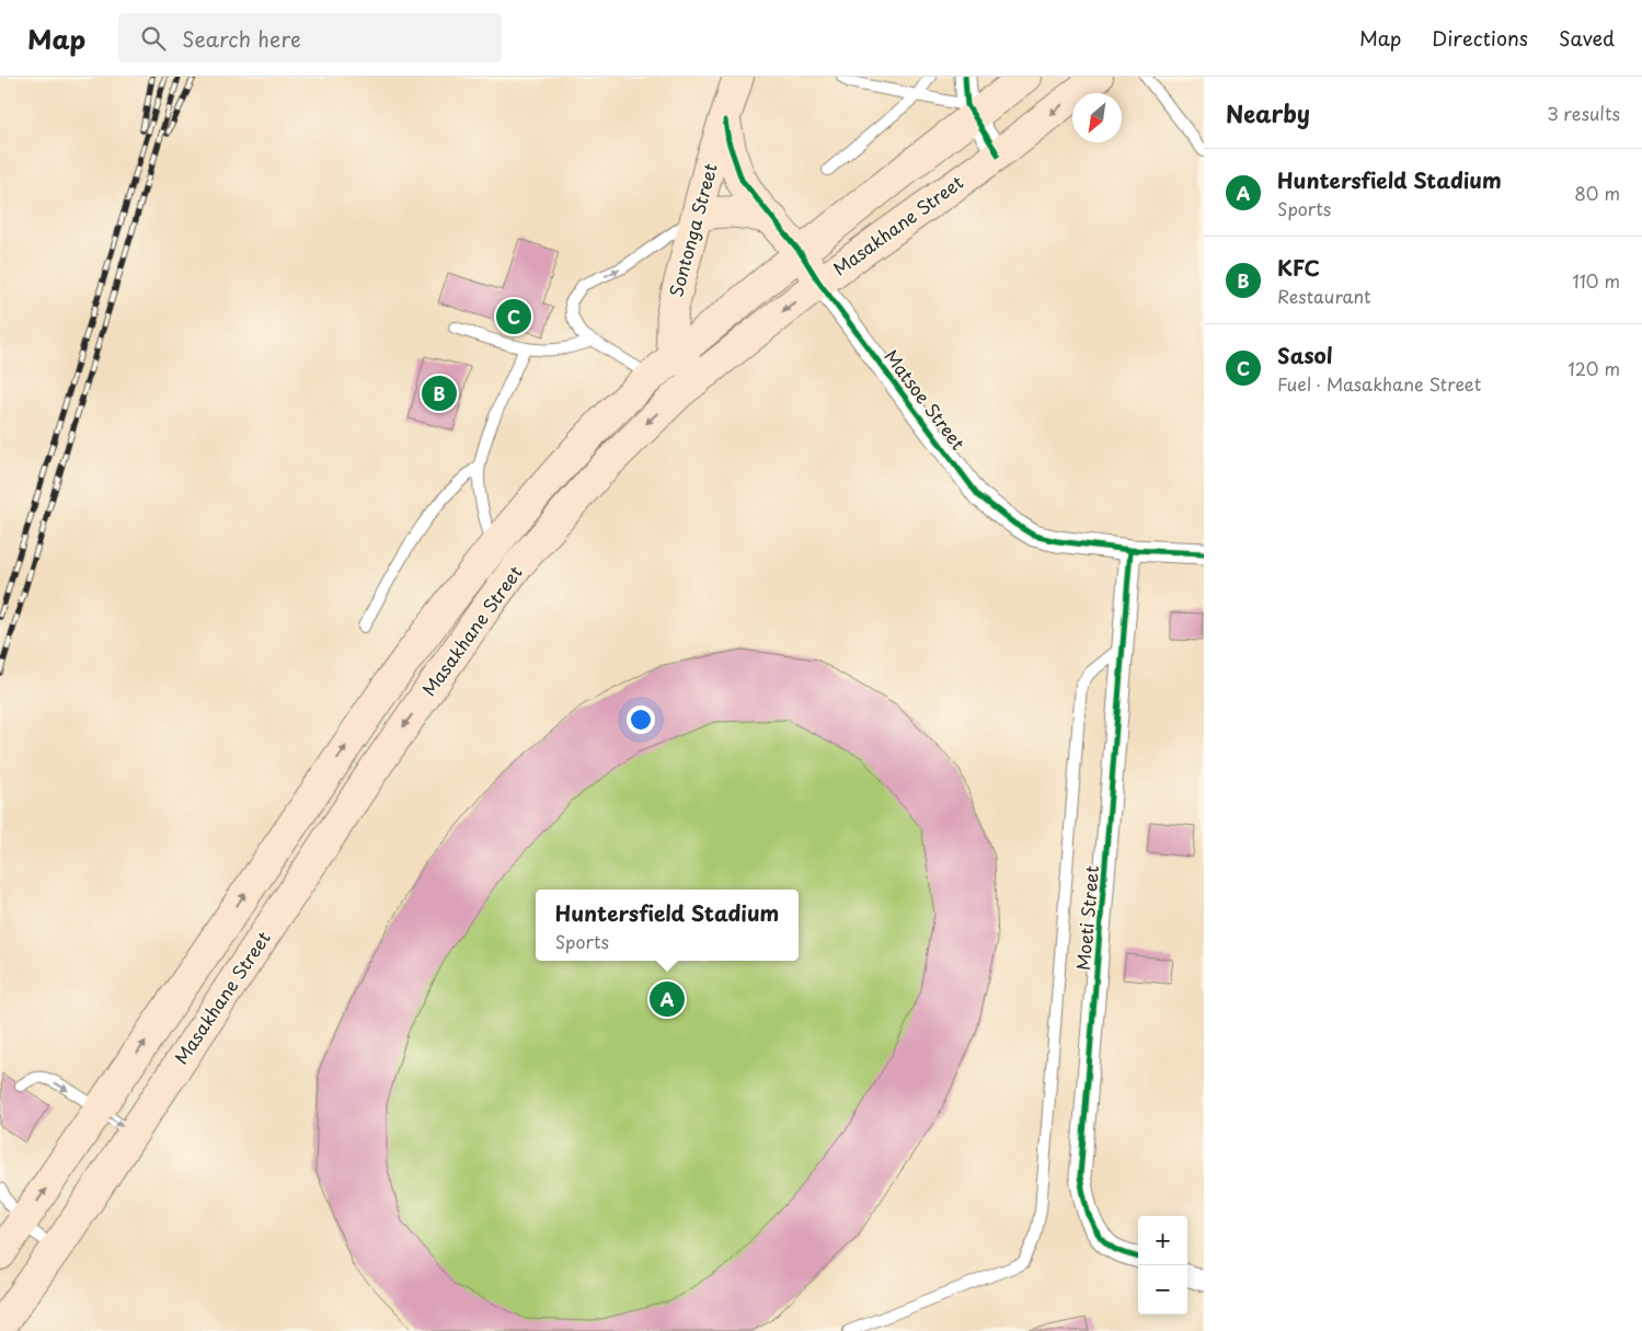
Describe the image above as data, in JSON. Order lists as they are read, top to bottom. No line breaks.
{"streets":{"main road":["Masakhane Street","Sontonga Street","Matsoe Street"],"street":["Moeti Street"]},"crossings":[["Masakhane Street","Sontonga Street"],["Masakhane Street","Matsoe Street"],["Sontonga Street","Matsoe Street"],["Matsoe Street","Moeti Street"]],"north":"bottom left","page":{"header":"Map","search":"Search here","nav":["Map","Directions","Saved"],"heading":["Nearby","3 results"],"list":[{"mark":"A","name":"Huntersfield Stadium","note":"Sports","value":"80 m"},{"mark":"B","name":"KFC","note":"Restaurant","value":"110 m"},{"mark":"C","name":"Sasol","note":"Fuel · Masakhane Street","value":"120 m"}],"pins":["C","B","A"],"popup":["Huntersfield Stadium","Sports"],"map_buttons":["+","−"]}}
